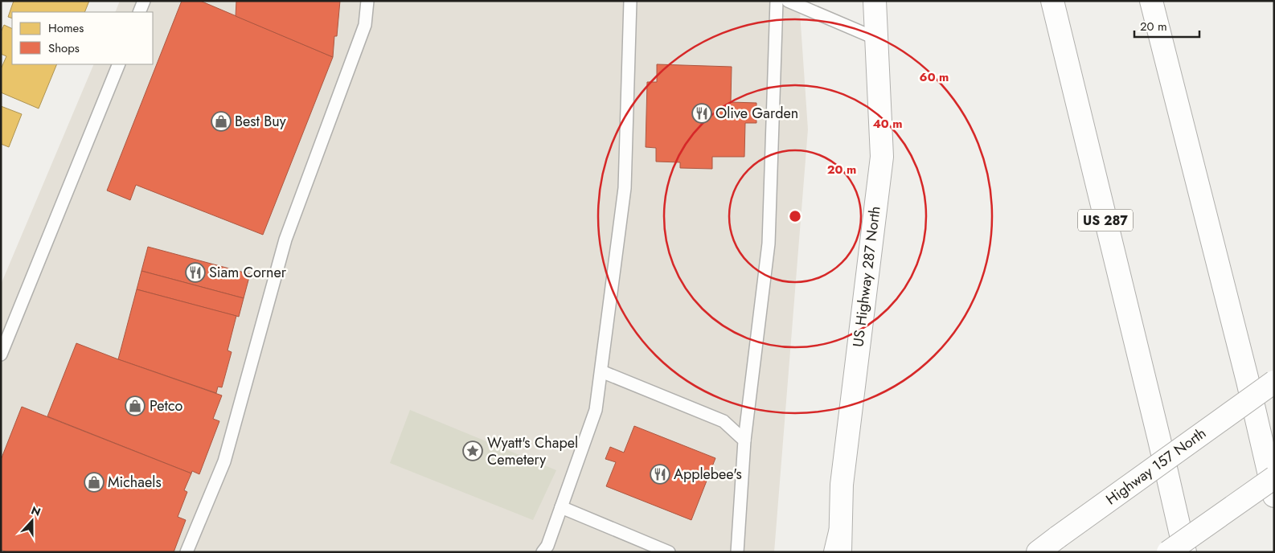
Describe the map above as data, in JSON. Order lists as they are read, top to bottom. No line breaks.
{"streets":{"main road":["US 287","US Highway 287 North","Highway 157 North"]},"places":{"restaurant":["Olive Garden","Siam Corner","Applebee's"],"shop":["Best Buy","Petco","Michaels"],"place":["Wyatt's Chapel Cemetery"]},"legend":["Homes","Shops"],"scale_bar":"20 m","north":"top","rings":["60 m","40 m","20 m"]}
